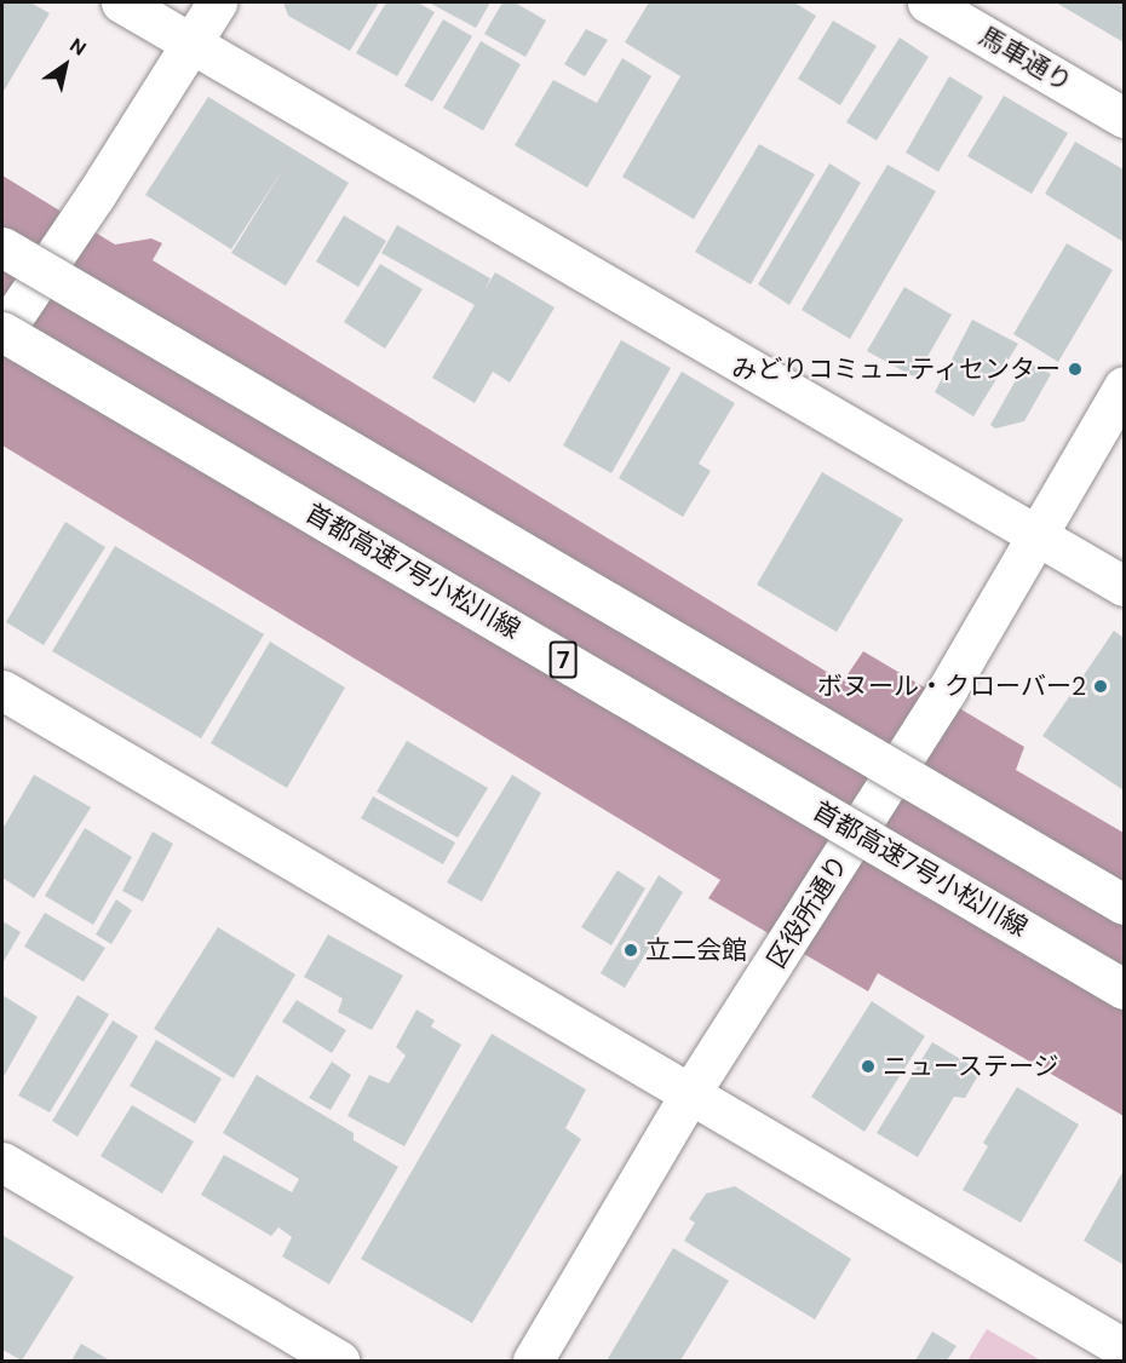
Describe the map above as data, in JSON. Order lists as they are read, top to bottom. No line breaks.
{"streets":{"main road":["馬車通り","首都高速7号小松川線","7","区役所通り"]},"places":["みどりコミュニティセンター","ボヌール・クローバー2","立二会館","ニューステージ"],"north":"top right"}
